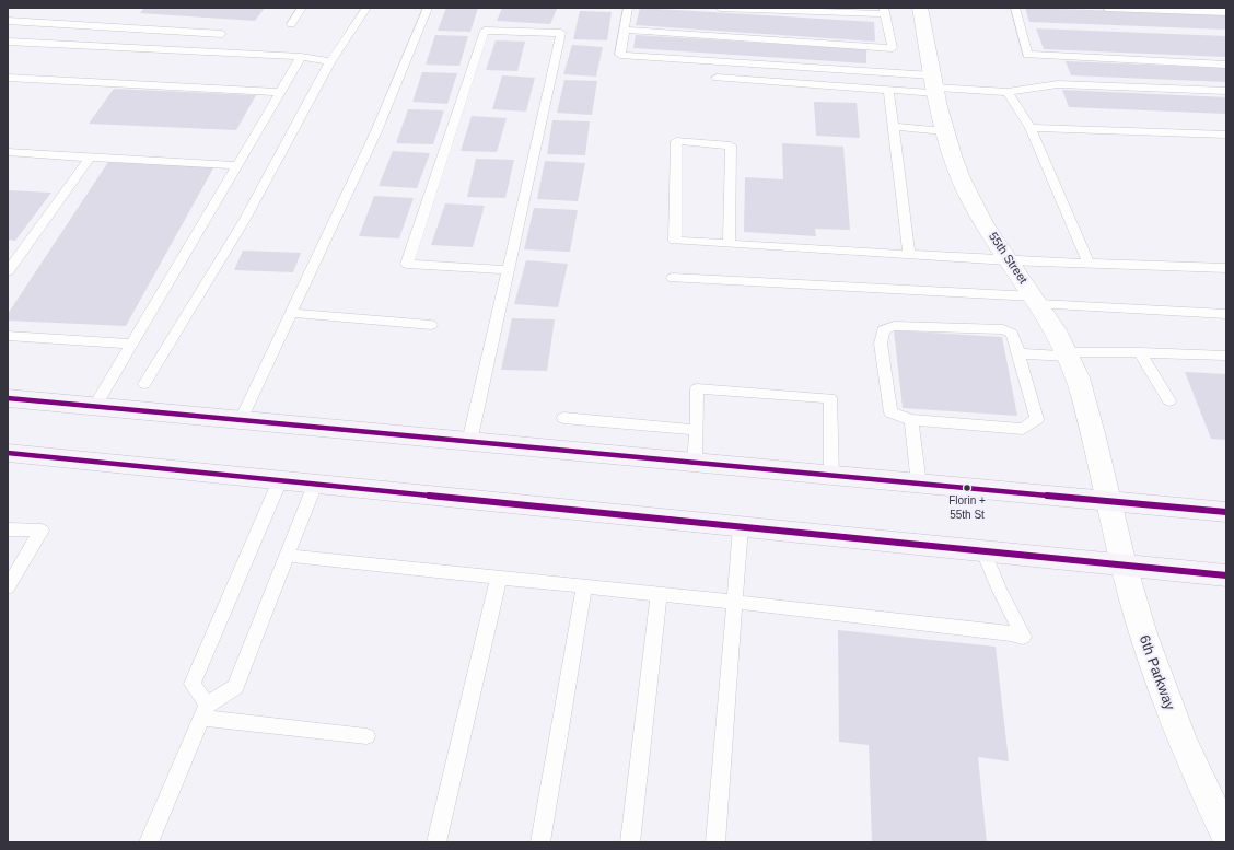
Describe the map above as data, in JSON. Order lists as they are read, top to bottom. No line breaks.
{"streets":{"street":["55th Street","6th Parkway"]},"crossings":[["55th Street","6th Parkway"]],"places":["Florin + 55th St"]}
